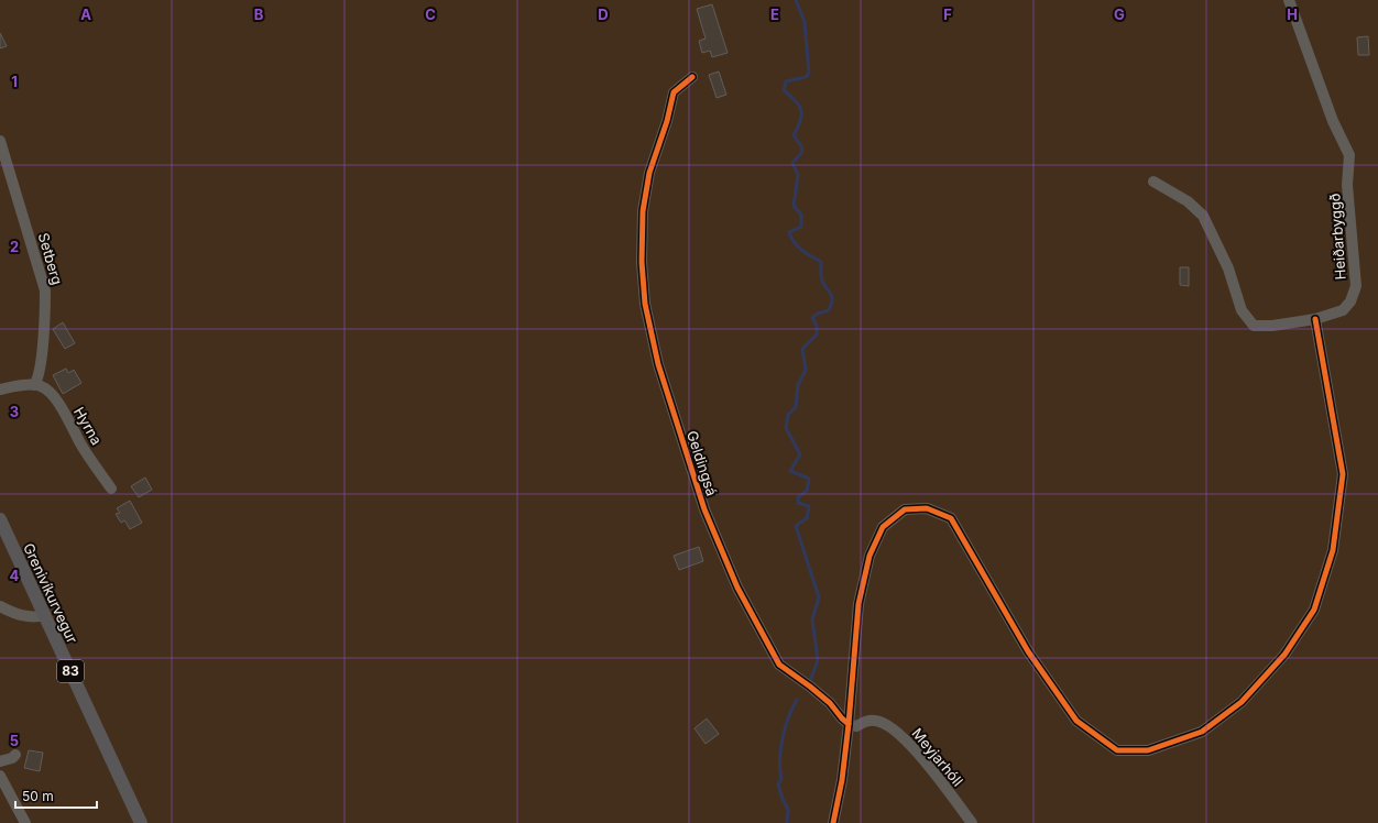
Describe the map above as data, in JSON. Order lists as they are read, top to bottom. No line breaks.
{"streets":{"main road":["Grenivíkurvegur","83"],"street":["Heiðarbyggð","Setberg","Hyrna","Geldingsá","Meyjarhóll"]},"crossings":[["Setberg","Hyrna"],["Geldingsá","Meyjarhóll"]],"scale_bar":"50 m","grid":{"columns":["A","B","C","D","E","F","G","H"],"rows":["1","2","3","4","5"]}}
